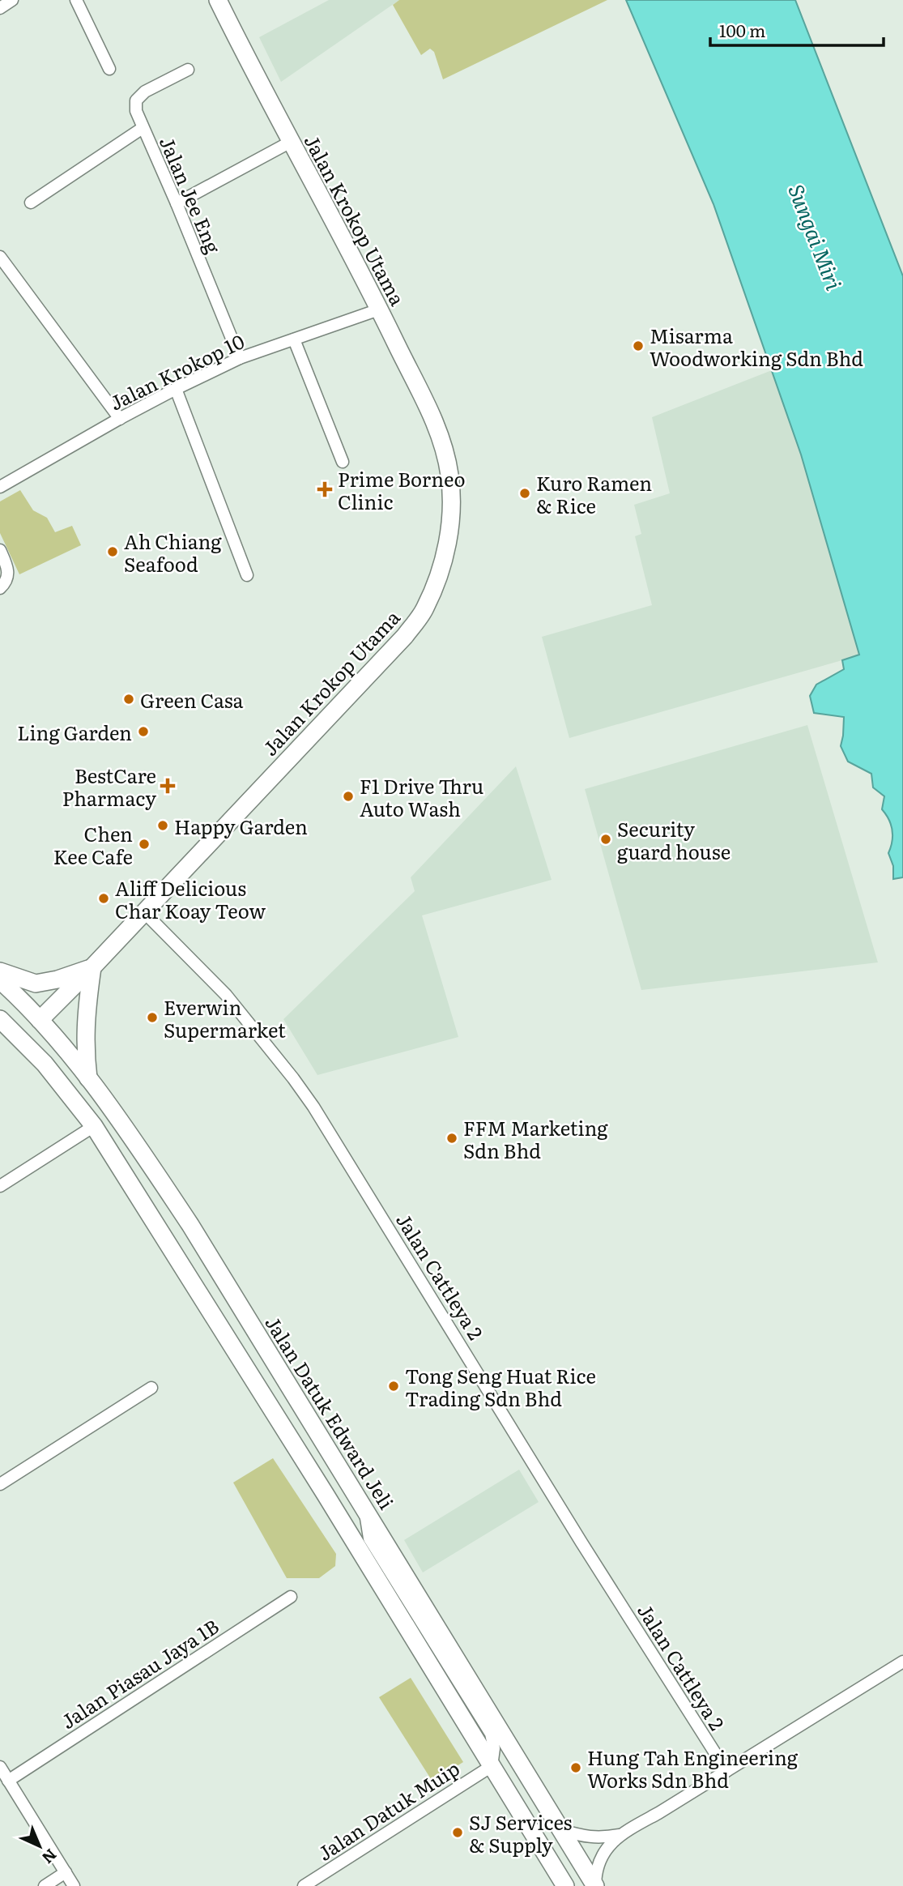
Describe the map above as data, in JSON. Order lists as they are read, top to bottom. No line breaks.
{"streets":{"street":["Jalan Jee Eng","Jalan Krokop Utama","Jalan Krokop 10","Jalan Cattleya 2","Jalan Datuk Edward Jeli","Jalan Piasau Jaya 1B","Jalan Datuk Muip"]},"crossings":[["Jalan Jee Eng","Jalan Krokop 10"],["Jalan Krokop Utama","Jalan Krokop 10"],["Jalan Krokop Utama","Jalan Cattleya 2"],["Jalan Krokop Utama","Jalan Datuk Edward Jeli"]],"water":["Sungai Miri"],"places":{"other":["Misarma Woodworking Sdn Bhd","Kuro Ramen & Rice","Ah Chiang Seafood","Green Casa","Ling Garden","F1 Drive Thru Auto Wash","Happy Garden","Security guard house","Chen Kee Cafe","Aliff Delicious Char Koay Teow","Everwin Supermarket","FFM Marketing Sdn Bhd","Tong Seng Huat Rice Trading Sdn Bhd","Hung Tah Engineering Works Sdn Bhd","SJ Services & Supply"],"health":["Prime Borneo Clinic","BestCare Pharmacy"]},"scale_bar":"100 m","north":"bottom right"}
